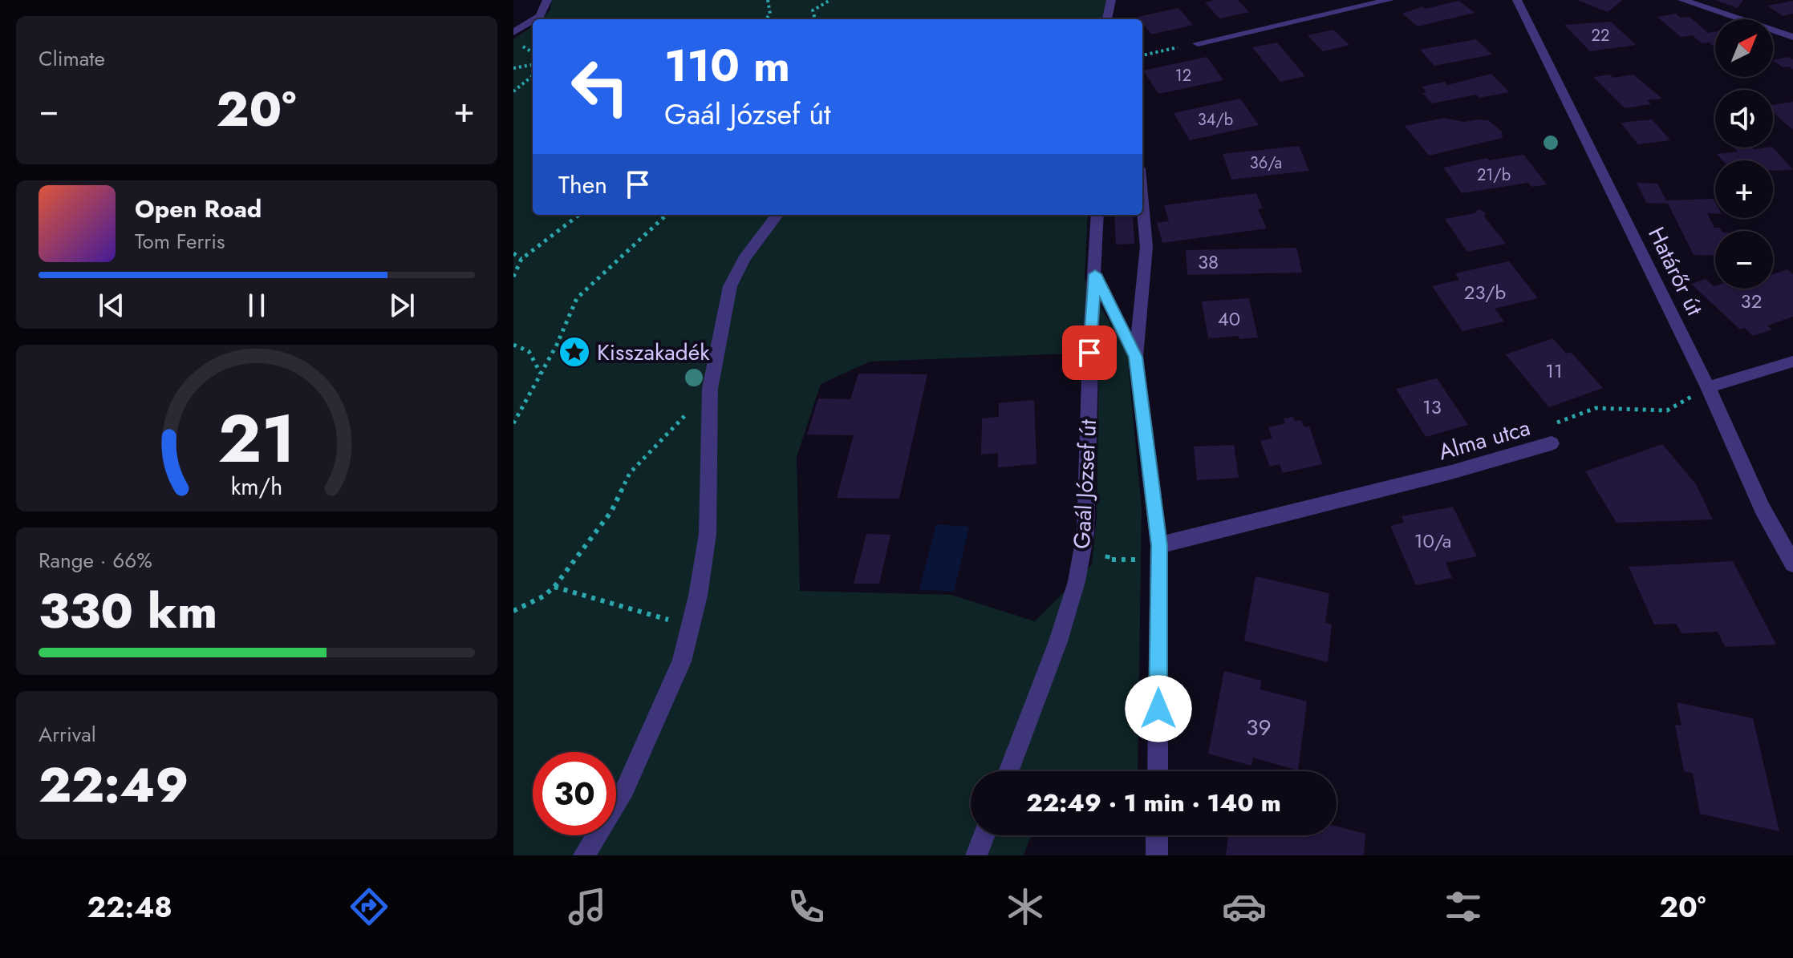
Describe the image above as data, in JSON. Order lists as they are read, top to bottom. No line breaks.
{"streets":{"street":["Határőr út","Alma utca","Gaál József út"]},"crossings":[["Határőr út","Alma utca"]],"places":{"place":["Kisszakadék"]},"house_numbers":["22","12","34/b","36/a","21/b","38","23/b","32","40","11","13","10/a","39"],"north":"top right","page":{"tile":["Climate",["Range · 66%","330 km"],["Arrival","22:49"]],"map_buttons":["+","−"],"turn":["110 m","Gaál József út"],"heat":["−","20°","+"],"then":"Then","song":["Open Road","Tom Ferris"],"limit":"30","trip":"22:49 · 1 min · 140 m","tabs":["22:48","20°"],"gauge":["21","km/h"]}}
